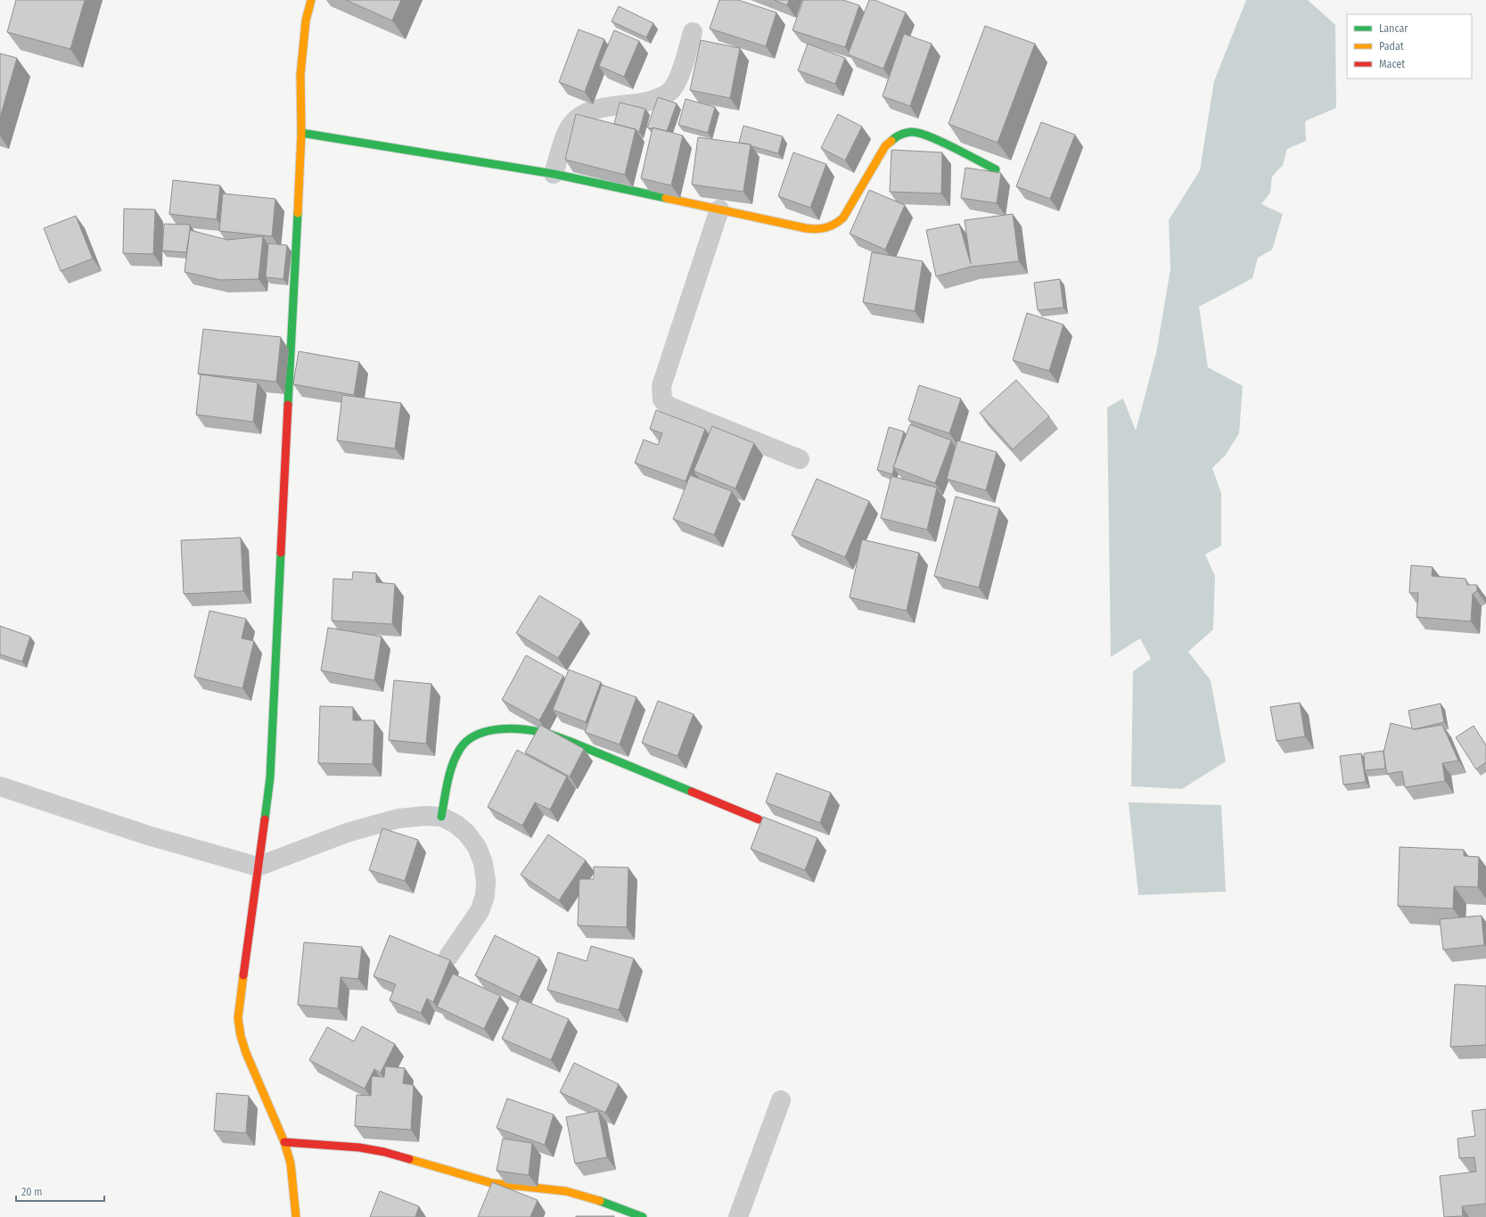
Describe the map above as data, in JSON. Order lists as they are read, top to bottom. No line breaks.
{"legend":["Lancar","Padat","Macet"],"scale_bar":"20 m"}
